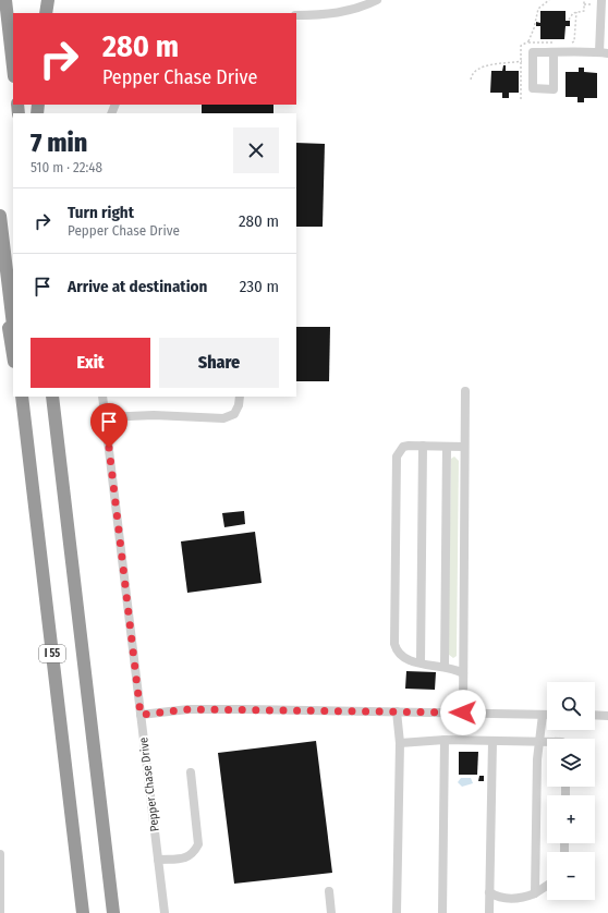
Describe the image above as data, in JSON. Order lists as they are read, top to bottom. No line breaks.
{"streets":{"highway":["I 55"],"street":["Pepper Chase Drive"]},"page":{"turn":["280 m","Pepper Chase Drive"],"heading":["7 min","510 m · 22:48"],"list":[{"name":"Turn right","note":"Pepper Chase Drive","value":"280 m"},{"name":"Arrive at destination","value":"230 m"}],"buttons":["Exit","Share"],"map_buttons":["+","−"]}}
